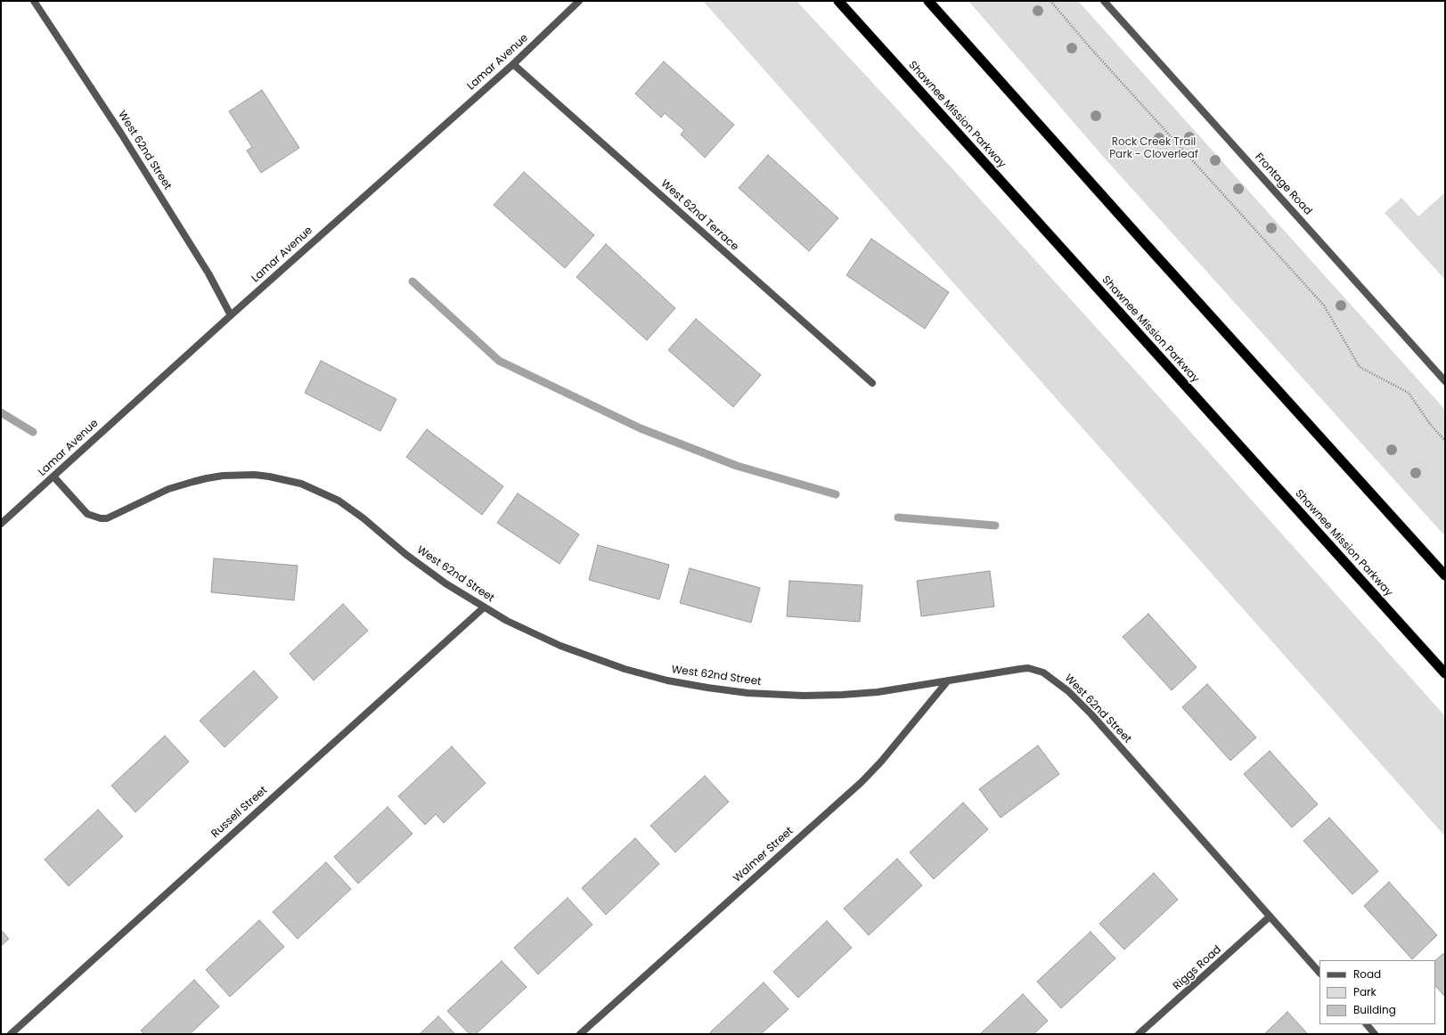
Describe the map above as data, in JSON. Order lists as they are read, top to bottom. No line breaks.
{"streets":{"highway":["Shawnee Mission Parkway"],"street":["Lamar Avenue","West 62nd Street","Frontage Road","West 62nd Terrace","Russell Street","Walmer Street","Riggs Road"]},"crossings":[["Lamar Avenue","West 62nd Street"],["Lamar Avenue","West 62nd Terrace"],["West 62nd Street","Russell Street"],["West 62nd Street","Walmer Street"],["West 62nd Street","Riggs Road"]],"parks":["Rock Creek Trail Park - Cloverleaf"],"legend":["Road","Park","Building"]}
